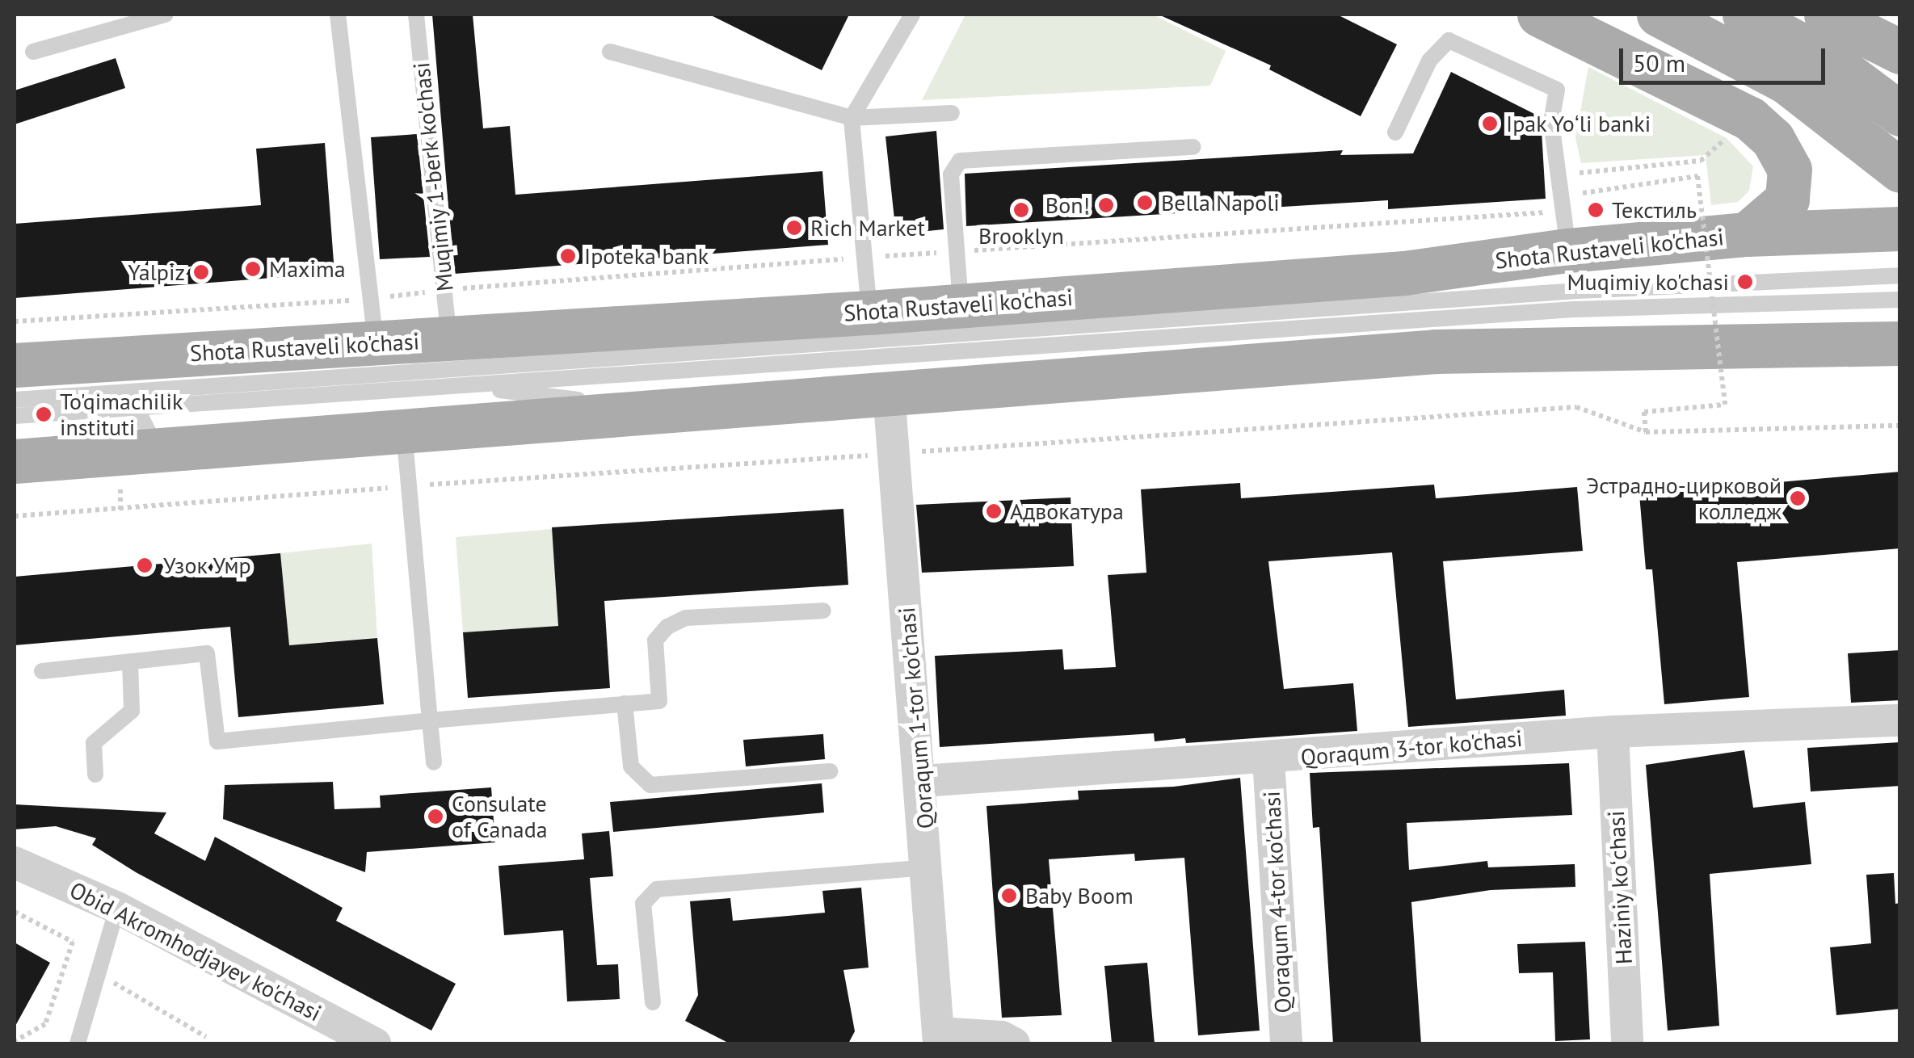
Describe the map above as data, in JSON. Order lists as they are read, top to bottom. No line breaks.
{"streets":{"main road":["Shota Rustaveli ko'chasi"],"street":["Qoraqum 1-tor ko'chasi","Qoraqum 3-tor ko'chasi","Haziniy koʻchasi","Qoraqum 4-tor ko'chasi","Obid Akromhodjayev ko'chasi"],"lane":["Muqimiy 1-berk ko'chasi"]},"crossings":[["Muqimiy 1-berk ko'chasi","Shota Rustaveli ko'chasi"],["Qoraqum 1-tor ko'chasi","Qoraqum 3-tor ko'chasi"],["Qoraqum 3-tor ko'chasi","Haziniy koʻchasi"],["Qoraqum 3-tor ko'chasi","Qoraqum 4-tor ko'chasi"]],"places":["Ipak Yoʻli banki","Bella Napoli","Bon!","Brooklyn","Текстиль","Rich Market","Ipoteka bank","Maxima","Yalpiz","Muqimiy ko'chasi","To'qimachilik instituti","Эстрадно-цирковой колледж","Адвокатура","Узок Умр","Consulate of Canada","Baby Boom"],"scale_bar":"50 m"}
